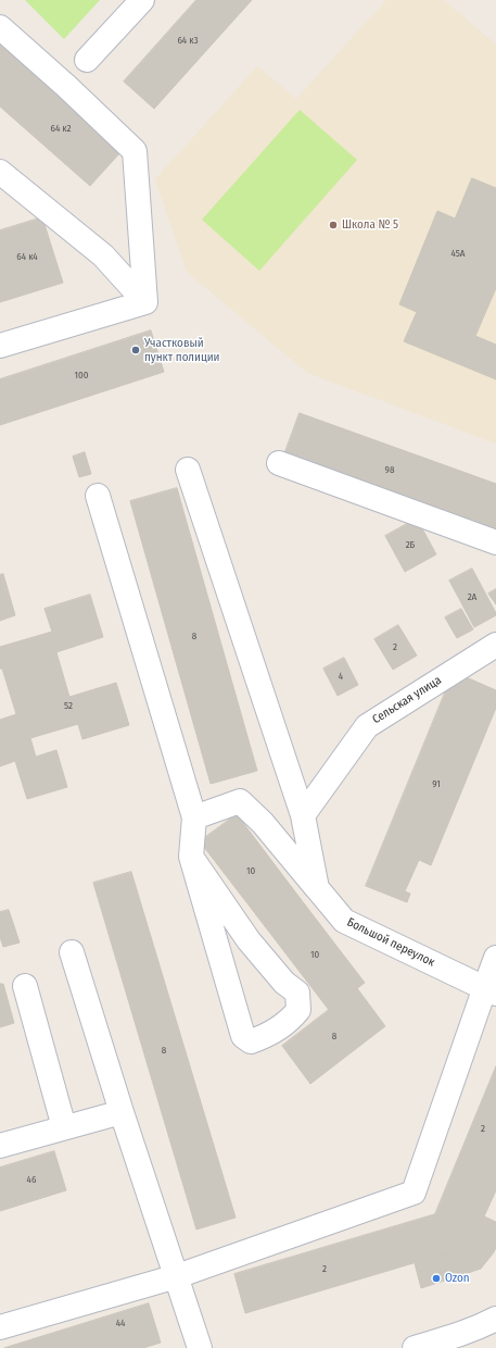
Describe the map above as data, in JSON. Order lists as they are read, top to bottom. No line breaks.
{"streets":{"street":["Сельская улица","Большой переулок"]},"crossings":[["Сельская улица","Большой переулок"]],"places":["Школа № 5","Участковый пункт полиции","Ozon"],"house_numbers":["64 к3","64 к2","45А","64 к4","100","98","2Б","2А","8","2","4","52","91","10","10","8","8","2","46","2","44"]}
